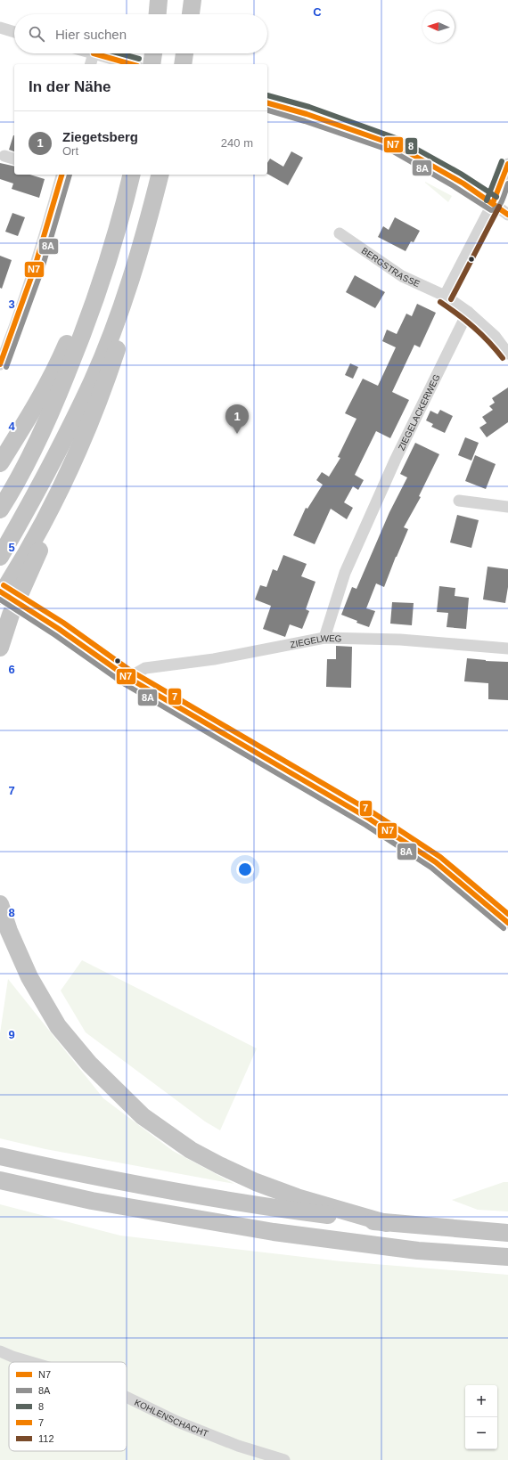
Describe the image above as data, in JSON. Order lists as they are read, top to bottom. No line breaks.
{"streets":{"street":["BERGSTRASSE","ZIEGELACKERWEG","ZIEGELWEG","KOHLENSCHACHT"]},"crossings":[["ZIEGELACKERWEG","ZIEGELWEG"]],"lines":["transit line N7","transit line 8","transit line 8A","transit line 112","transit line 7"],"legend":["N7","8A","8","7","112"],"north":"left","page":{"search":"Hier suchen","heading":"In der Nähe","list":[{"mark":"1","name":"Ziegetsberg","note":"Ort","value":"240 m"}],"pins":"1","map_buttons":["+","−"]},"grid":{"columns":["C"],"rows":["3","4","5","6","7","8","9"]}}
